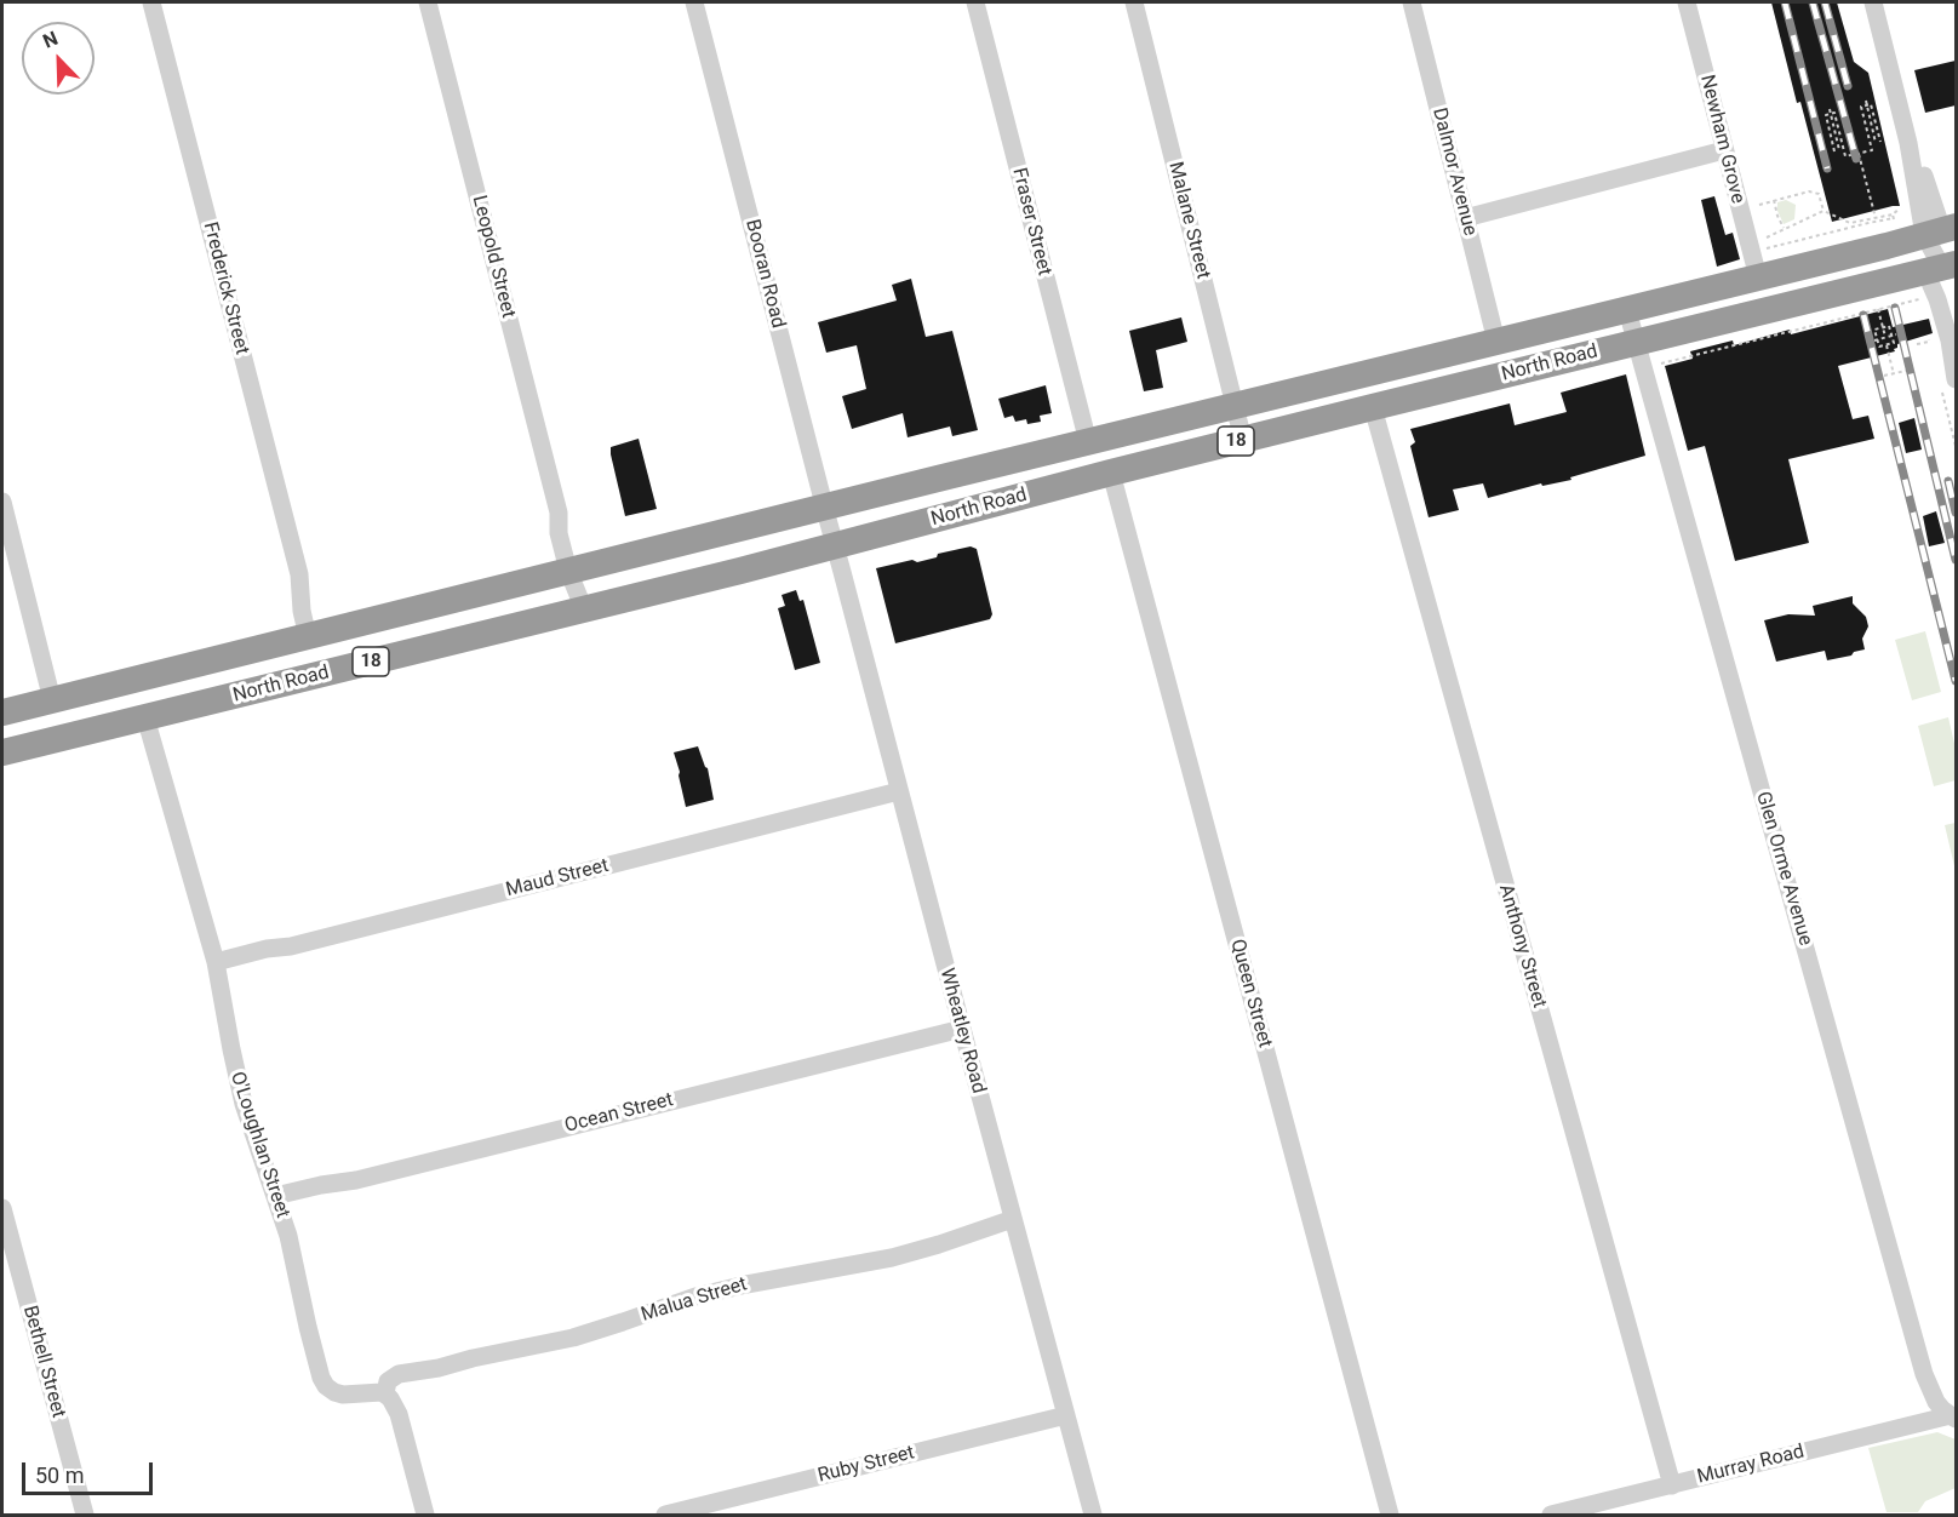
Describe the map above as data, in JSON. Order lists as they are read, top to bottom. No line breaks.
{"streets":{"highway":["North Road","18"],"street":["Newham Grove","Dalmor Avenue","Malane Street","Fraser Street","Leopold Street","Booran Road","Frederick Street","Glen Orme Avenue","Maud Street","Anthony Street","Queen Street","Wheatley Road","Ocean Street","O'Loughlan Street","Malua Street","Bethell Street","Ruby Street","Murray Road"]},"crossings":[["Newham Grove","North Road"],["Dalmor Avenue","North Road"],["Malane Street","North Road"],["Fraser Street","North Road"],["Leopold Street","North Road"],["Booran Road","North Road"],["Booran Road","Wheatley Road"],["Frederick Street","North Road"],["North Road","Glen Orme Avenue"],["North Road","Anthony Street"],["North Road","Queen Street"],["North Road","Wheatley Road"],["North Road","O'Loughlan Street"],["Glen Orme Avenue","Murray Road"],["Maud Street","Wheatley Road"],["Maud Street","O'Loughlan Street"],["Anthony Street","Murray Road"],["Wheatley Road","Ocean Street"],["Wheatley Road","Malua Street"],["Wheatley Road","Ruby Street"],["Ocean Street","O'Loughlan Street"],["O'Loughlan Street","Malua Street"]],"scale_bar":"50 m","north":"top left"}
